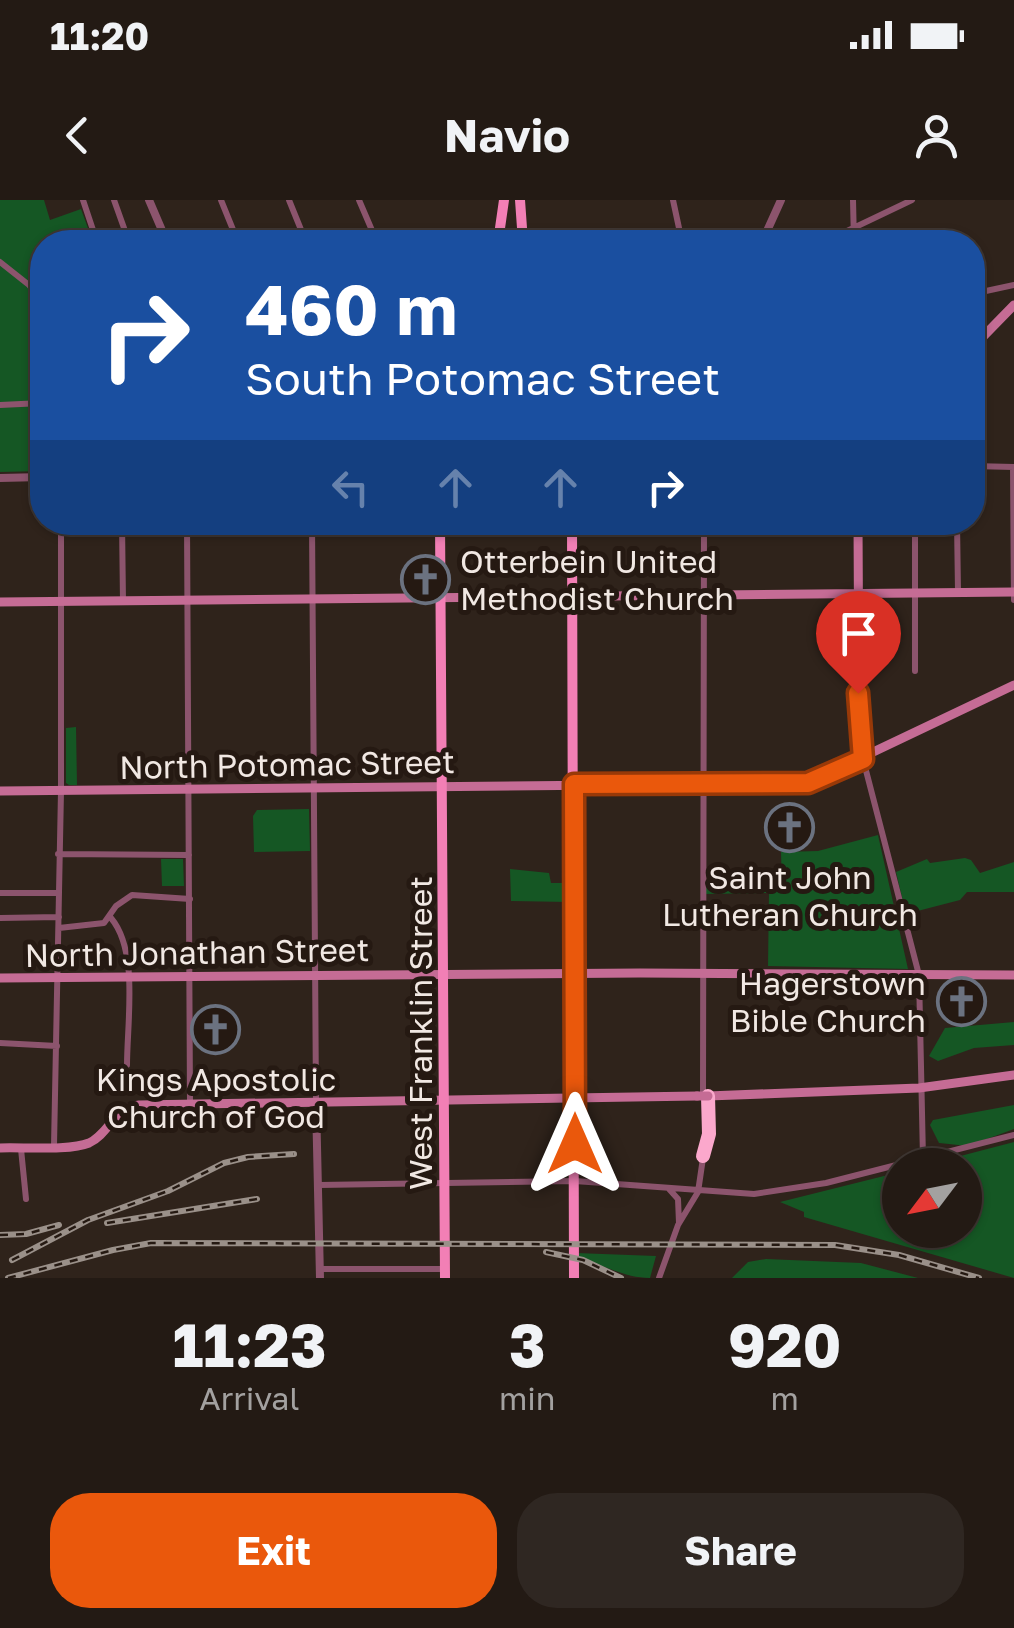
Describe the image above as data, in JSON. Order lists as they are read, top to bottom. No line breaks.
{"streets":{"main road":["North Potomac Street","North Jonathan Street","West Franklin Street"]},"crossings":[["North Potomac Street","West Franklin Street"],["North Jonathan Street","West Franklin Street"]],"places":{"church":["Otterbein United Methodist Church","Saint John Lutheran Church","Hagerstown Bible Church","Kings Apostolic Church of God"]},"north":"bottom left","page":{"status":"11:20","header":"Navio","turn":["460 m","South Potomac Street"],"eta":["11:23","Arrival","3","min","920","m"],"buttons":["Exit","Share"]}}
